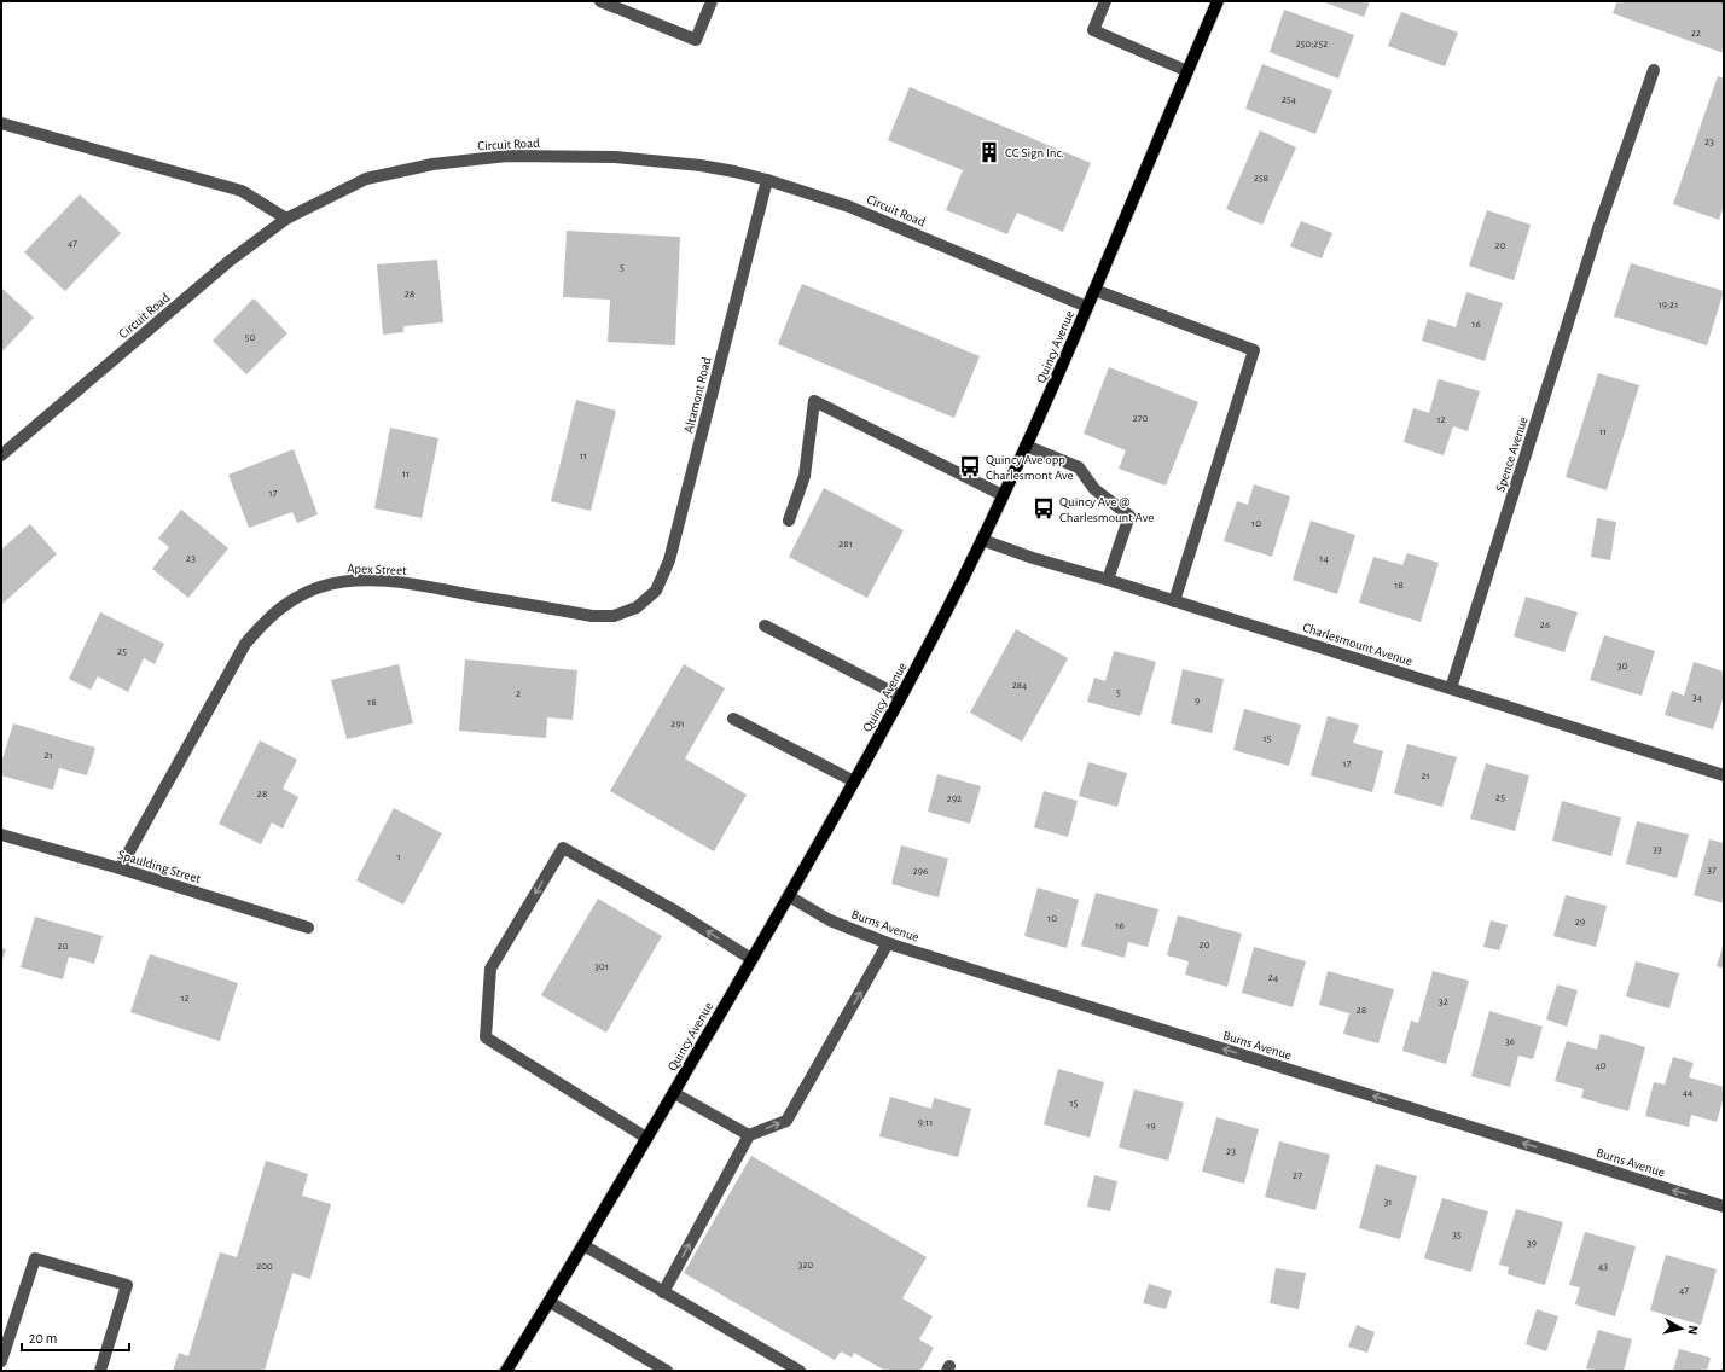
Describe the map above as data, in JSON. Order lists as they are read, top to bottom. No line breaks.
{"streets":{"main road":["Quincy Avenue"],"street":["Circuit Road","Altamont Road","Spence Avenue","Apex Street","Charlesmount Avenue","Spaulding Street","Burns Avenue"]},"crossings":[["Circuit Road","Quincy Avenue"],["Circuit Road","Altamont Road"],["Quincy Avenue","Charlesmount Avenue"],["Quincy Avenue","Burns Avenue"],["Altamont Road","Apex Street"],["Spence Avenue","Charlesmount Avenue"],["Apex Street","Spaulding Street"]],"one_way":["Burns Avenue"],"places":{"building":["CC Sign Inc."],"bus stop":["Quincy Ave opp Charlesmont Ave","Quincy Ave @ Charlesmount Ave"]},"house_numbers":["22","250;252","254","23","258","47","20","5","28","19;21","16","50","270","12","11","11","11","17","10","281","23","14","18","26","25","30","284","5","2","34","9","18","291","15","21","17","21","28","25","292","33","1","37","296","10","29","16","20","20","301","24","12","32","28","36","40","44","15","9;11","19","23","27","31","35","39","320","200","43","47"],"scale_bar":"20 m","north":"right"}
